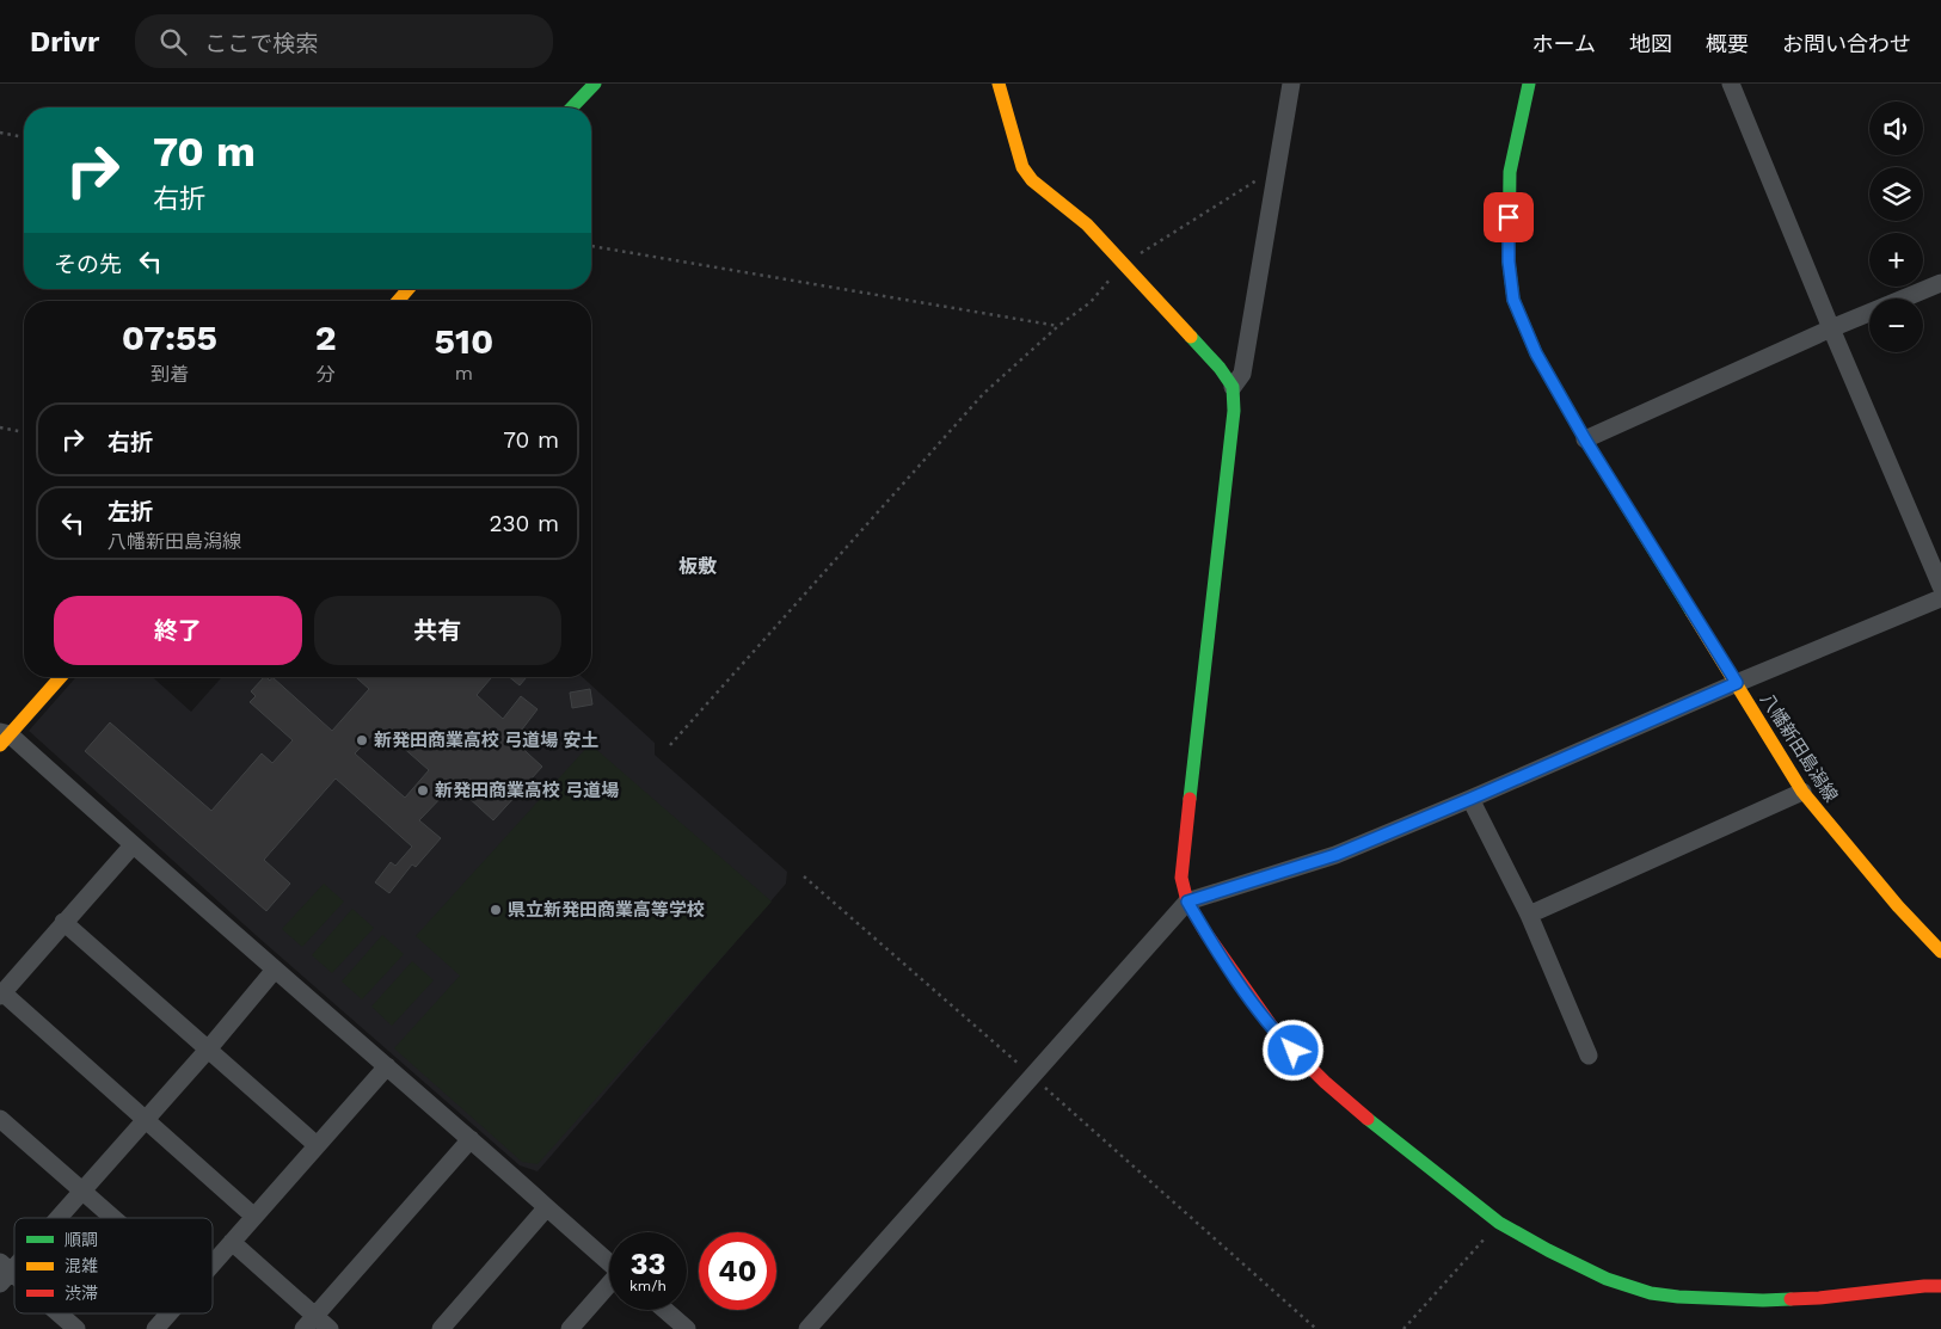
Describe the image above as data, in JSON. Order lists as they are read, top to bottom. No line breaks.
{"streets":{"street":["八幡新田島潟線"]},"districts":["板敷"],"places":["新発田商業高校 弓道場 安土","新発田商業高校 弓道場","県立新発田商業高等学校"],"legend":["順調","混雑","渋滞"],"page":{"header":"Drivr","search":"ここで検索","nav":["ホーム","地図","概要","お問い合わせ"],"map_buttons":["+","−"],"turn":["70 m","右折"],"then":"その先","eta":["07:55","到着","2","分","510","m"],"list":[{"name":"右折","value":"70 m"},{"name":"左折","note":"八幡新田島潟線","value":"230 m"}],"buttons":["終了","共有"],"speed":"33 km/h","limit":"40"}}
